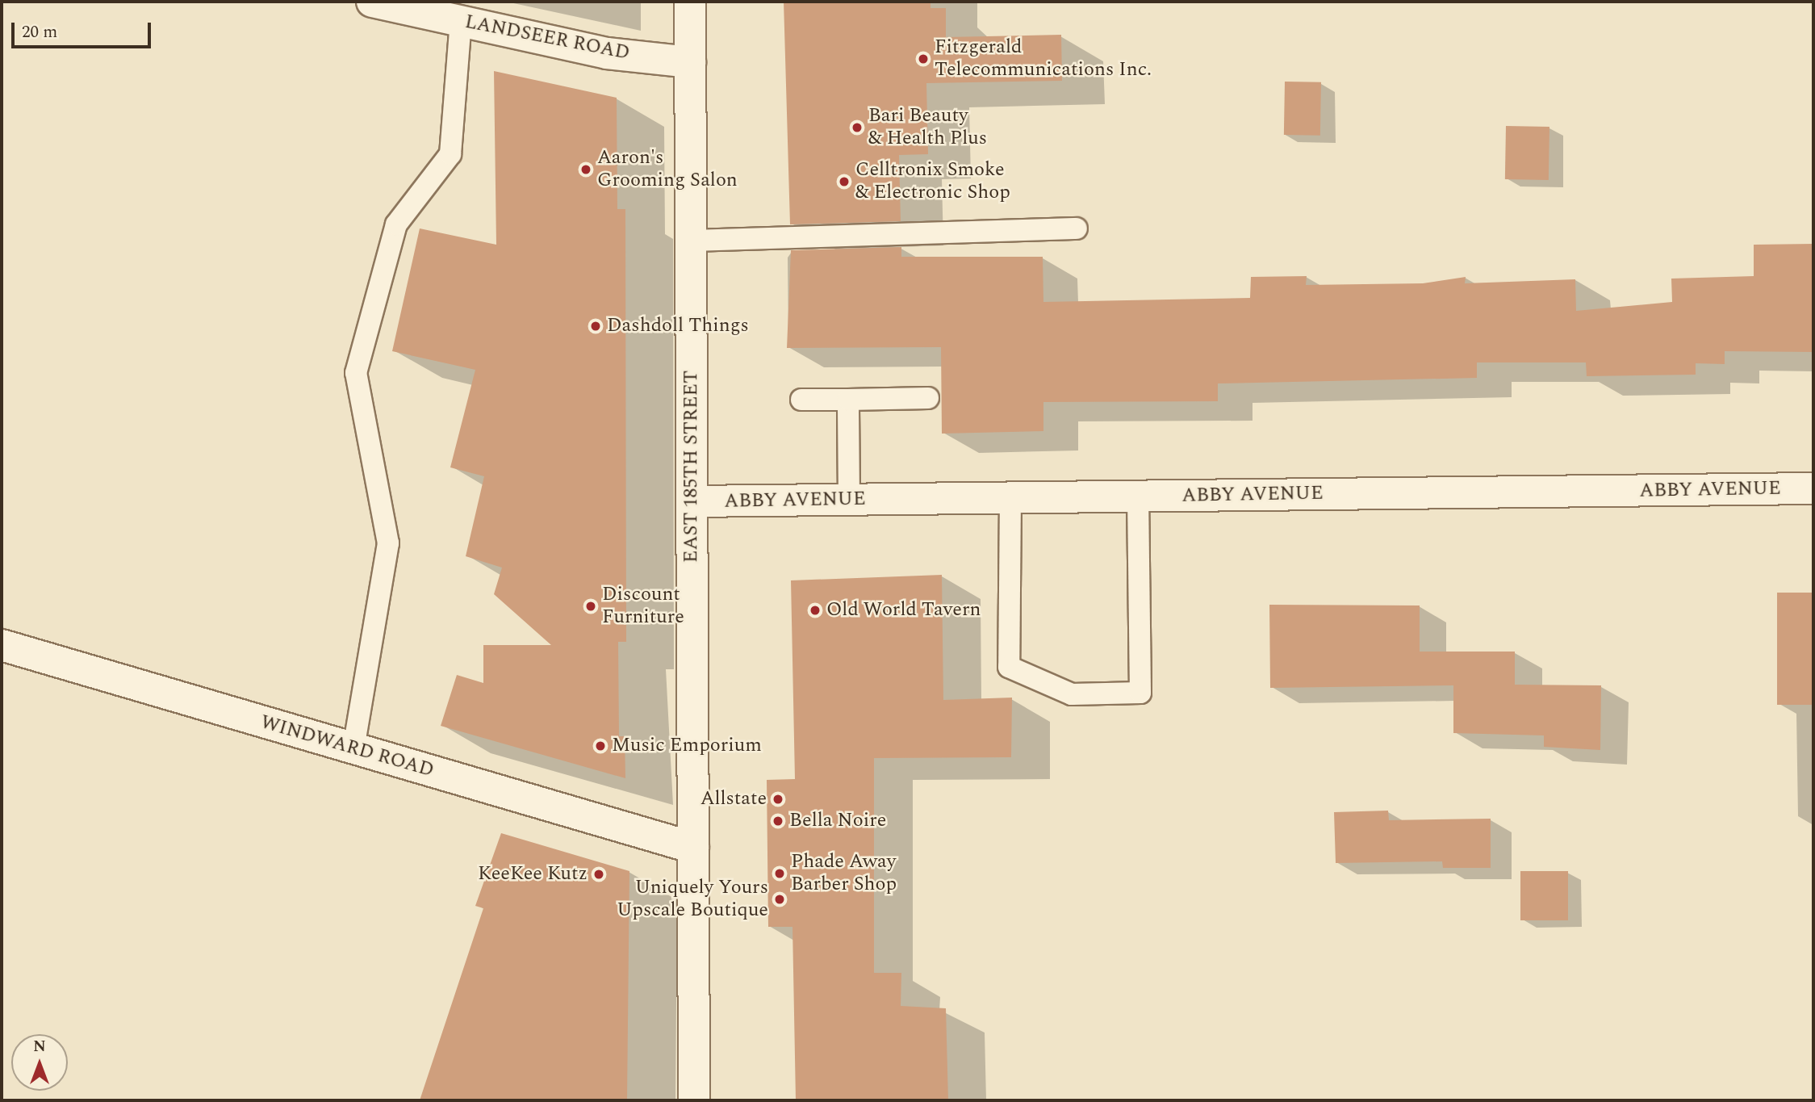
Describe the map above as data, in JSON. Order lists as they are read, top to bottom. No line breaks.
{"streets":{"street":["LANDSEER ROAD","EAST 185TH STREET","ABBY AVENUE","WINDWARD ROAD"]},"crossings":[["LANDSEER ROAD","EAST 185TH STREET"],["EAST 185TH STREET","ABBY AVENUE"],["EAST 185TH STREET","WINDWARD ROAD"]],"places":["Fitzgerald Telecommunications Inc.","Bari Beauty & Health Plus","Aaron's Grooming Salon","Celltronix Smoke & Electronic Shop","Dashdoll Things","Discount Furniture","Old World Tavern","Music Emporium","Allstate","Bella Noire","Phade Away Barber Shop","KeeKee Kutz","Uniquely Yours Upscale Boutique"],"scale_bar":"20 m","north":"top"}
